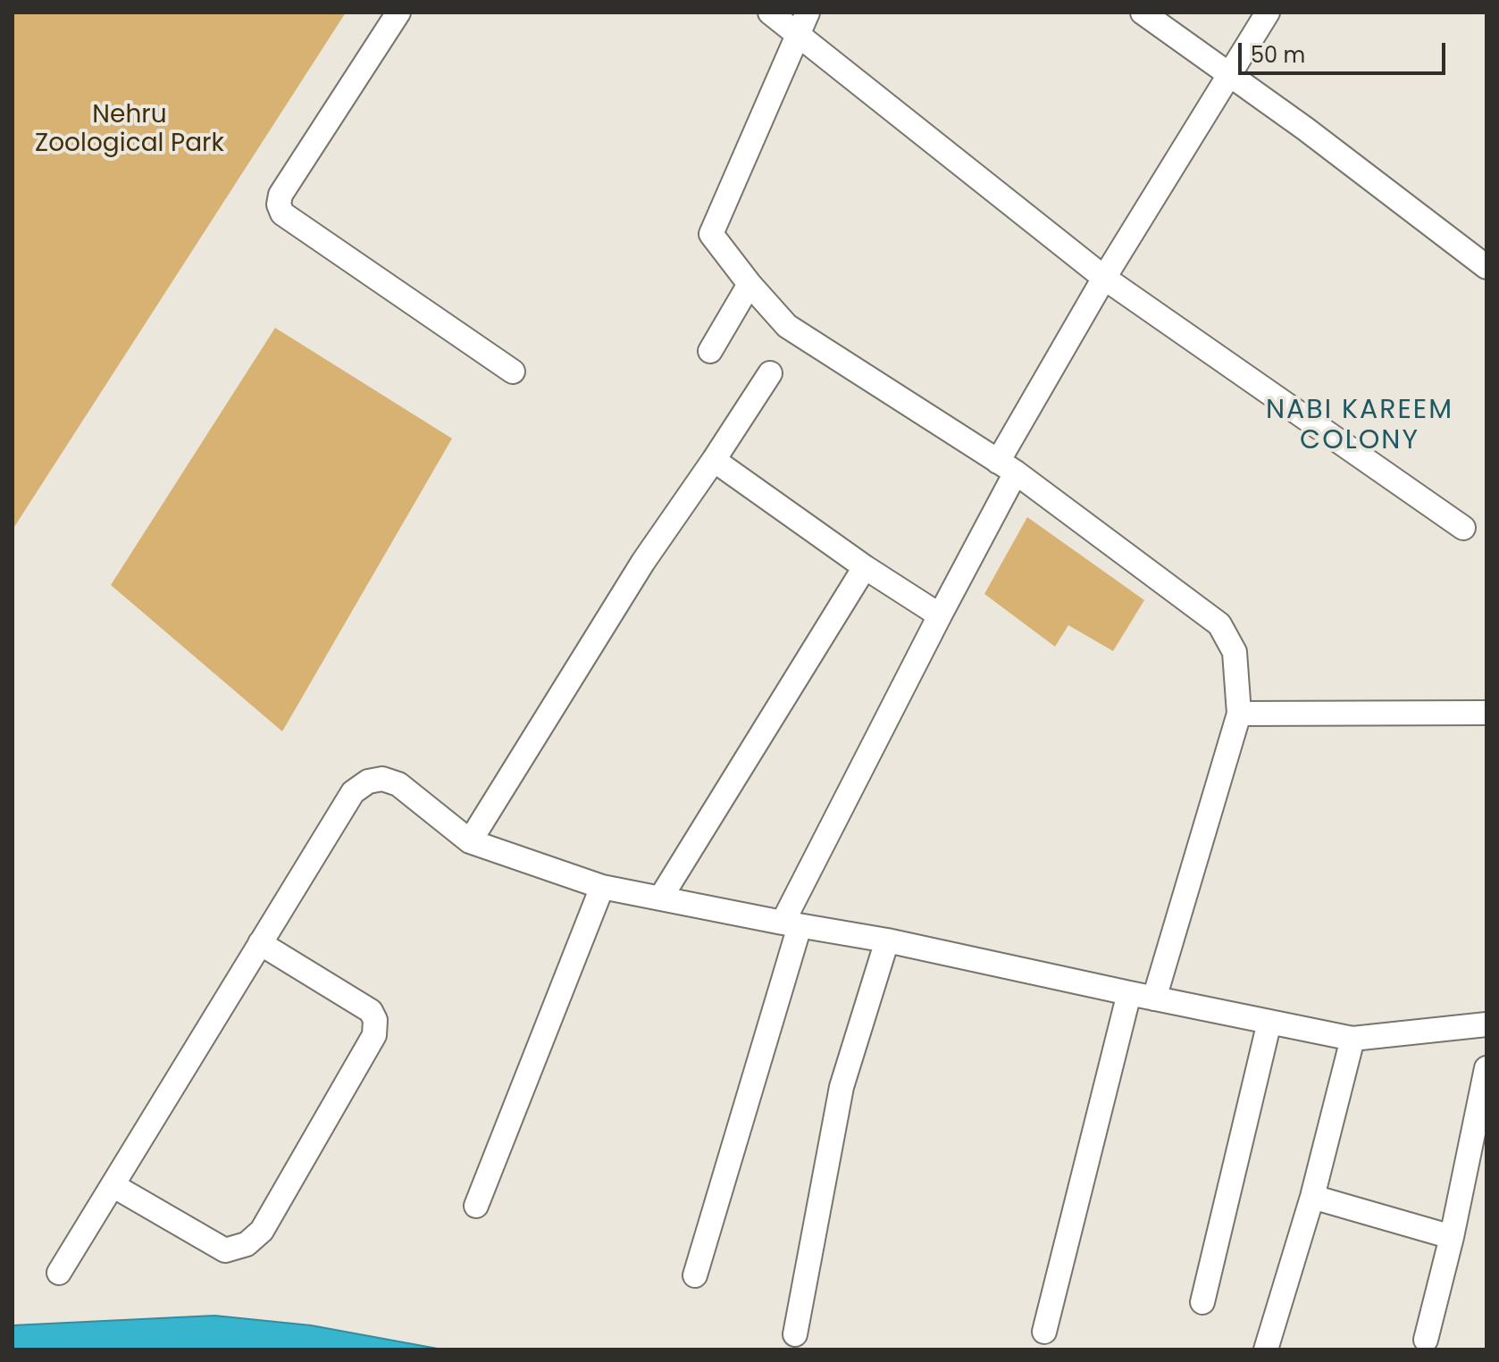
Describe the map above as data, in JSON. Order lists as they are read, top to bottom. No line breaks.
{"districts":["NABI KAREEM COLONY"],"parks":["Nehru Zoological Park"],"scale_bar":"50 m"}
